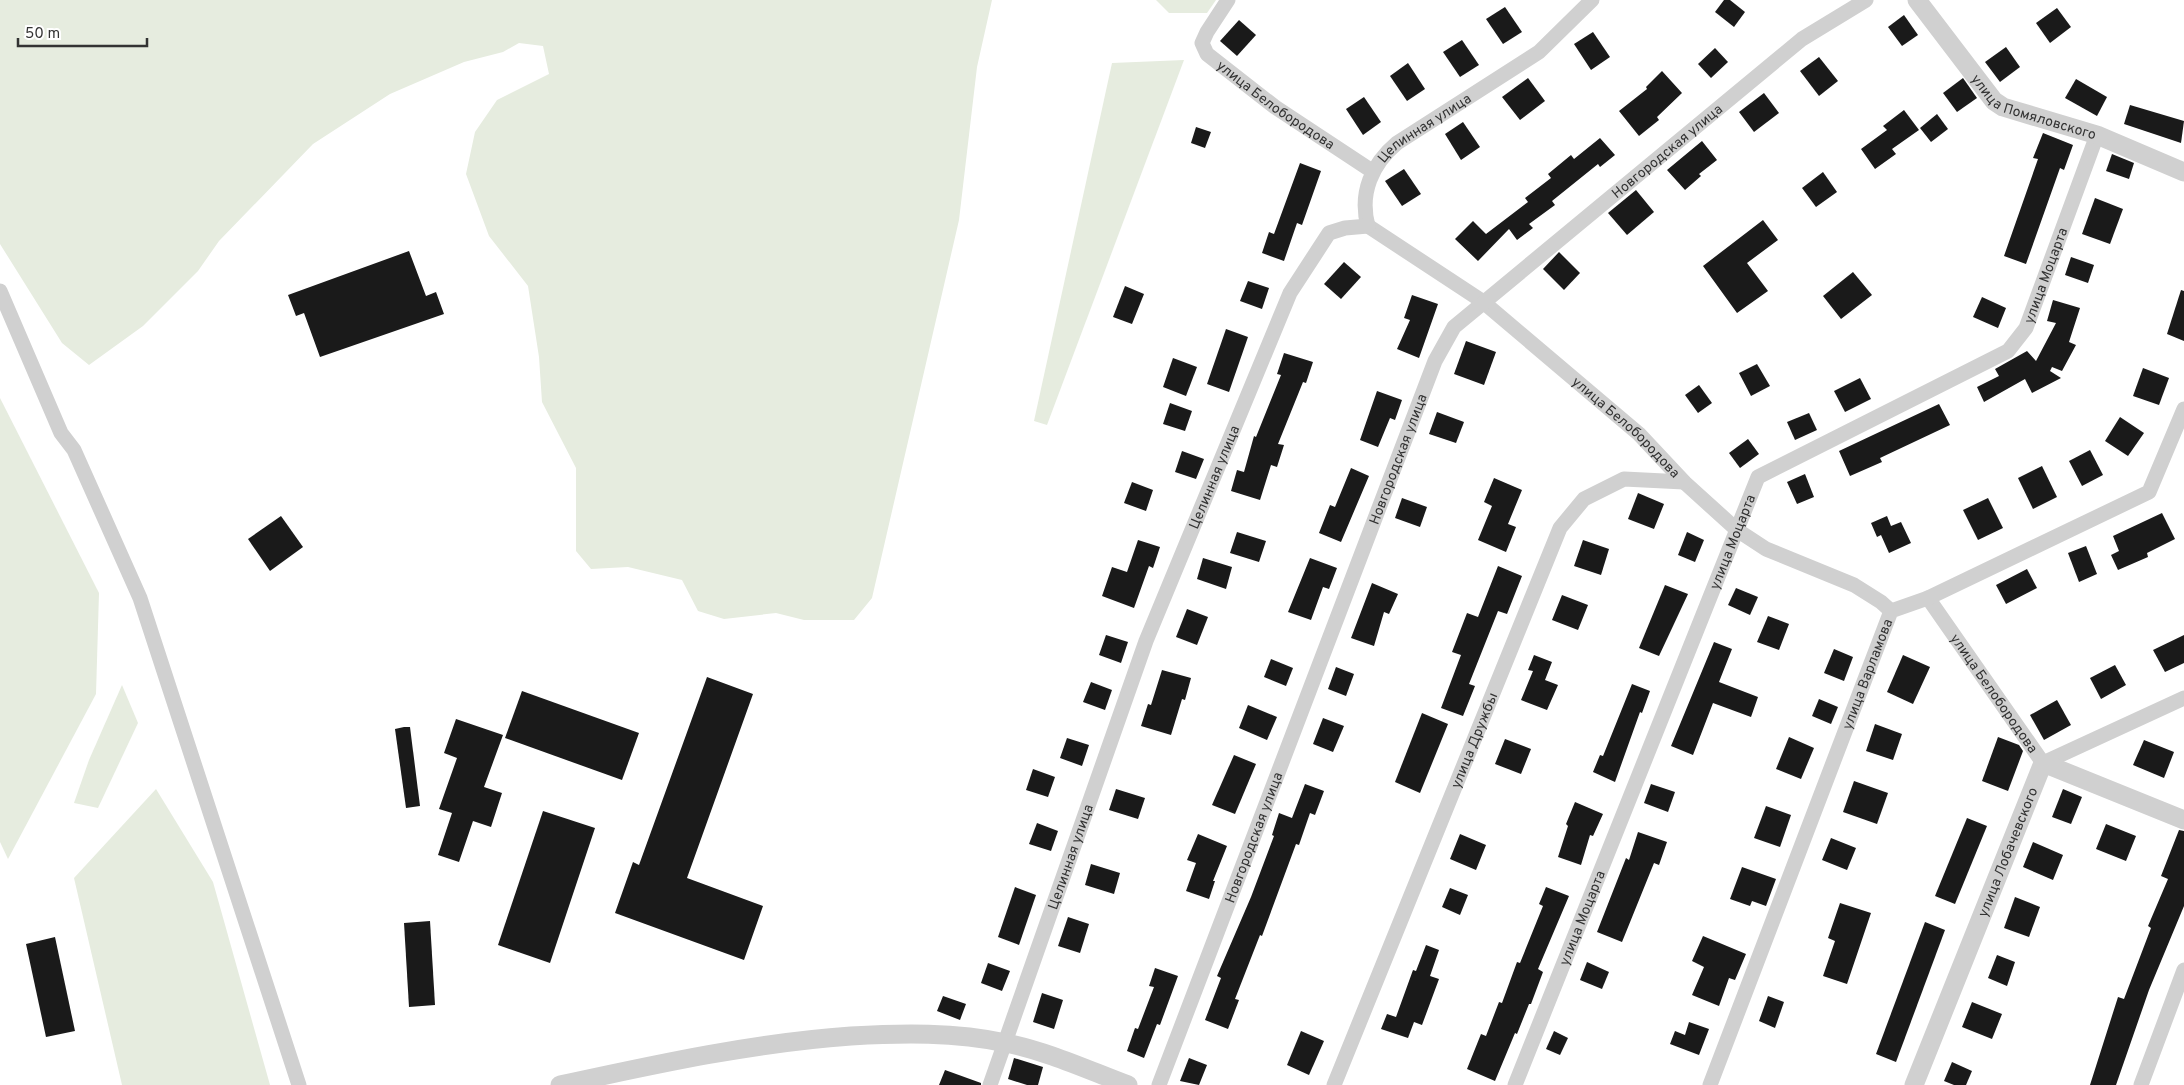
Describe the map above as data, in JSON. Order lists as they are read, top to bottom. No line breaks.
{"streets":{"street":["улица Белобородова","улица Помяловского","Целинная улица","Новгородская улица","улица Моцарта","улица Варламова","улица Дружбы","улица Лобачевского"]},"crossings":[["улица Белобородова","Целинная улица"],["улица Белобородова","Новгородская улица"],["улица Белобородова","улица Моцарта"],["улица Белобородова","улица Варламова"],["улица Белобородова","улица Дружбы"],["улица Белобородова","улица Лобачевского"],["улица Помяловского","улица Моцарта"]],"scale_bar":"50 m"}
